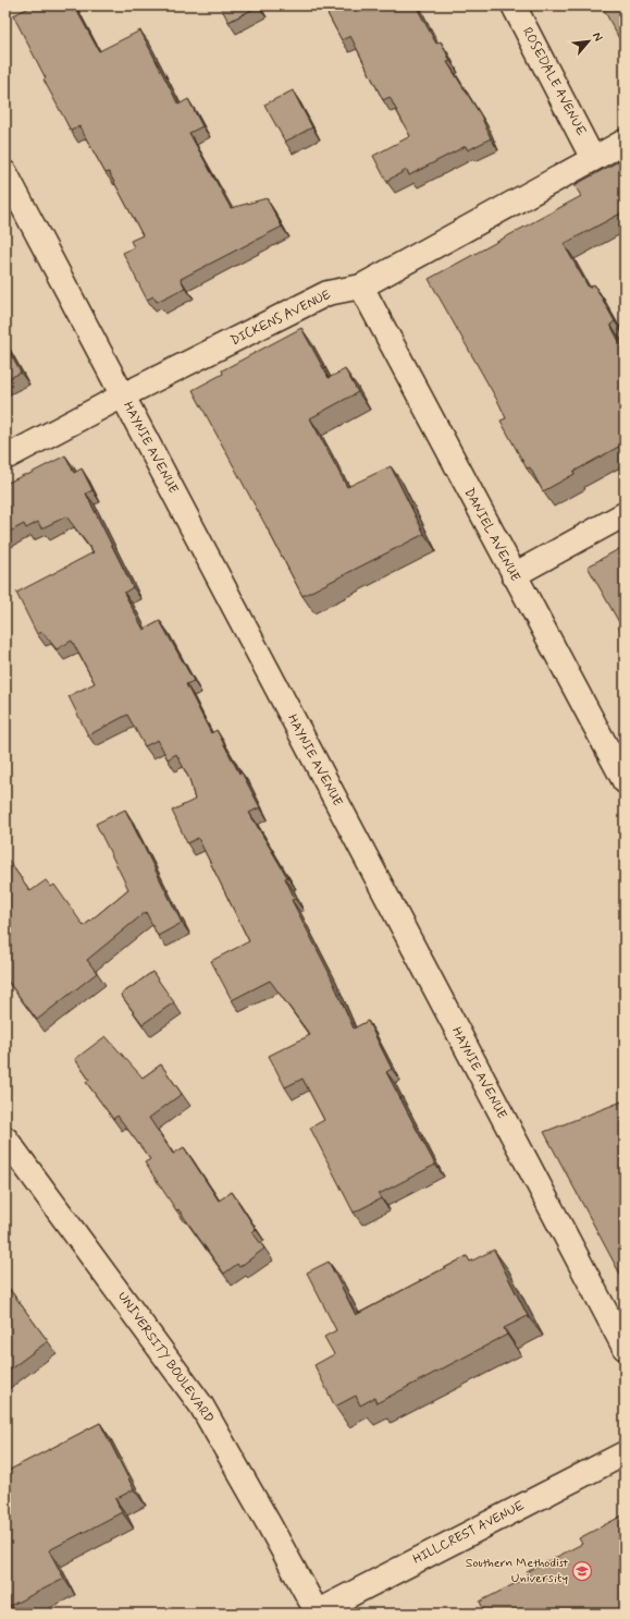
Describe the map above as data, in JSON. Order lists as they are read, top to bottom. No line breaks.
{"streets":{"street":["ROSEDALE AVENUE","DICKENS AVENUE","HAYNIE AVENUE","DANIEL AVENUE","UNIVERSITY BOULEVARD","HILLCREST AVENUE"]},"crossings":[["ROSEDALE AVENUE","DICKENS AVENUE"],["DICKENS AVENUE","HAYNIE AVENUE"],["DICKENS AVENUE","DANIEL AVENUE"],["UNIVERSITY BOULEVARD","HILLCREST AVENUE"]],"places":{"school or university":["Southern Methodist University"]},"north":"top right"}
